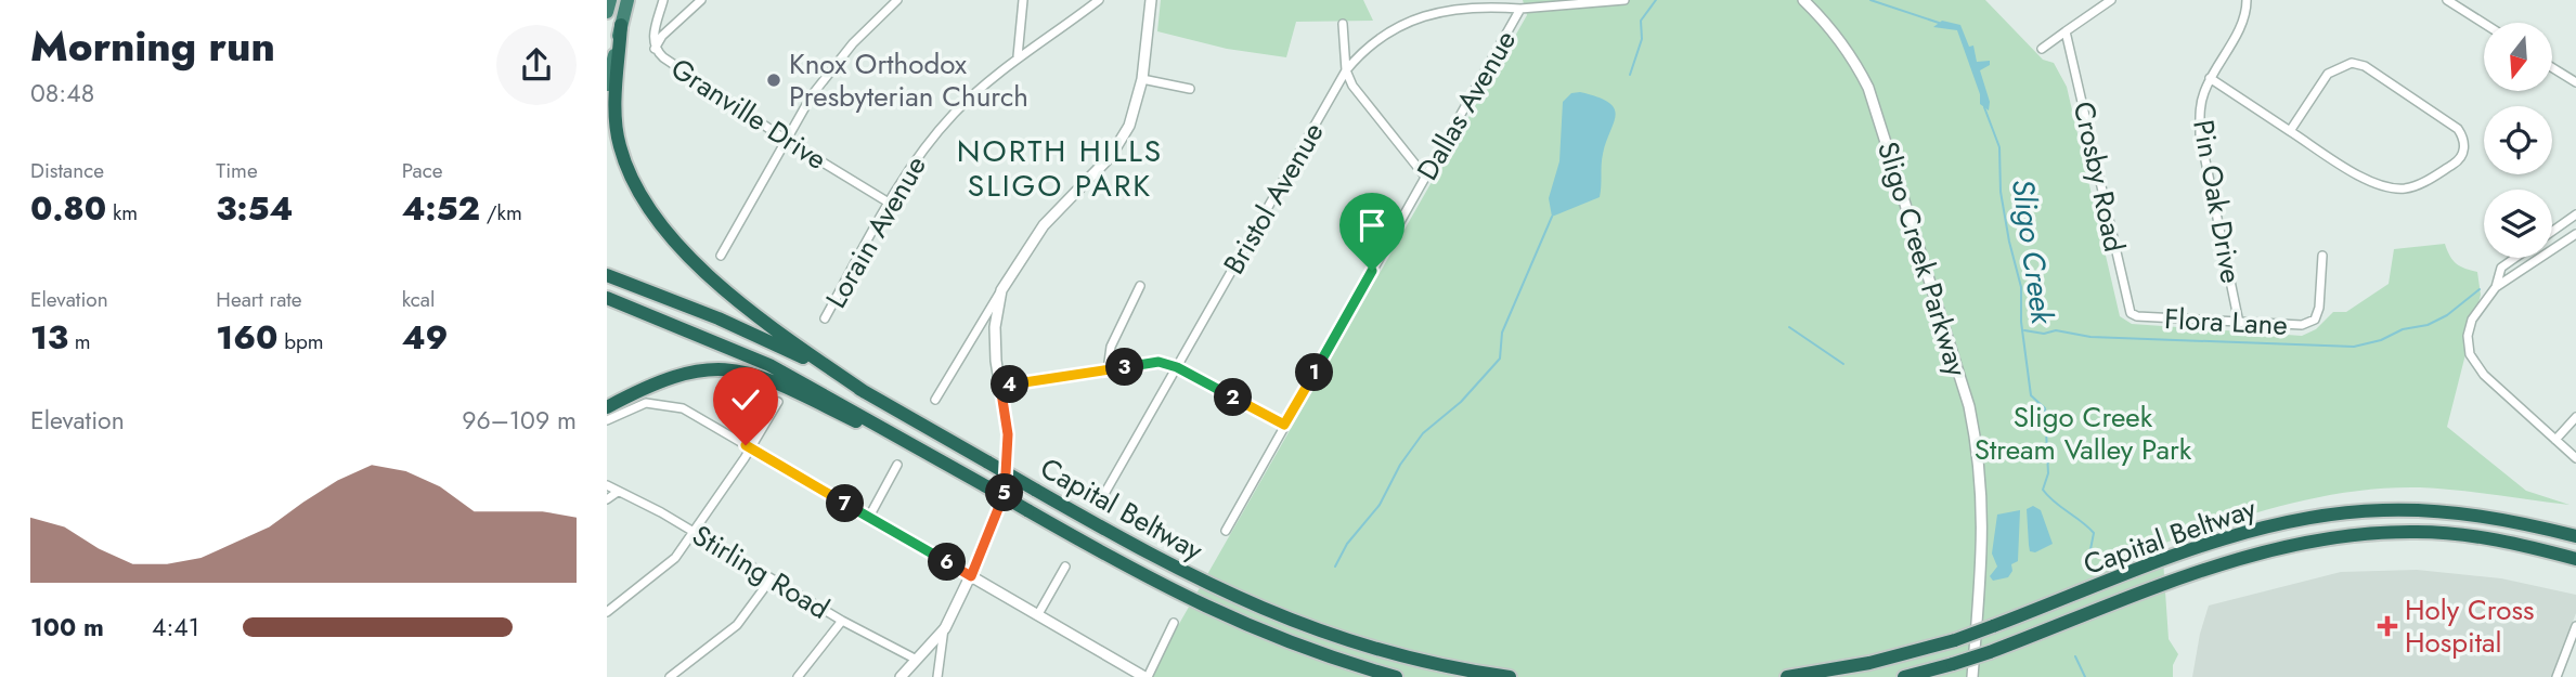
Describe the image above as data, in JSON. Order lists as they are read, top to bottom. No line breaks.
{"streets":{"highway":["Capital Beltway"],"street":["Dallas Avenue","Granville Drive","Crosby Road","Bristol Avenue","Pin Oak Drive","Lorain Avenue","Sligo Creek Parkway","Flora Lane","Stirling Road"]},"crossings":[["Dallas Avenue","Bristol Avenue"],["Granville Drive","Lorain Avenue"],["Crosby Road","Flora Lane"],["Pin Oak Drive","Flora Lane"]],"districts":["NORTH HILLS SLIGO PARK"],"water":["Sligo Creek"],"parks":["Sligo Creek Stream Valley Park"],"places":{"other":["Knox Orthodox Presbyterian Church"],"health":["Holy Cross Hospital"]},"north":"bottom","page":{"heading":["Morning run","08:48"],"stats":[["Distance","0.80 km"],["Time","3:54"],["Pace","4:52 /km"],["Elevation","13 m"],["Heart rate","160 bpm"],["kcal","49"]],"pins":["3","1","4","2","5","7","6"],"chart":["Elevation","96–109 m"],"list":[{"name":"100 m","note":"4:41"}]}}
